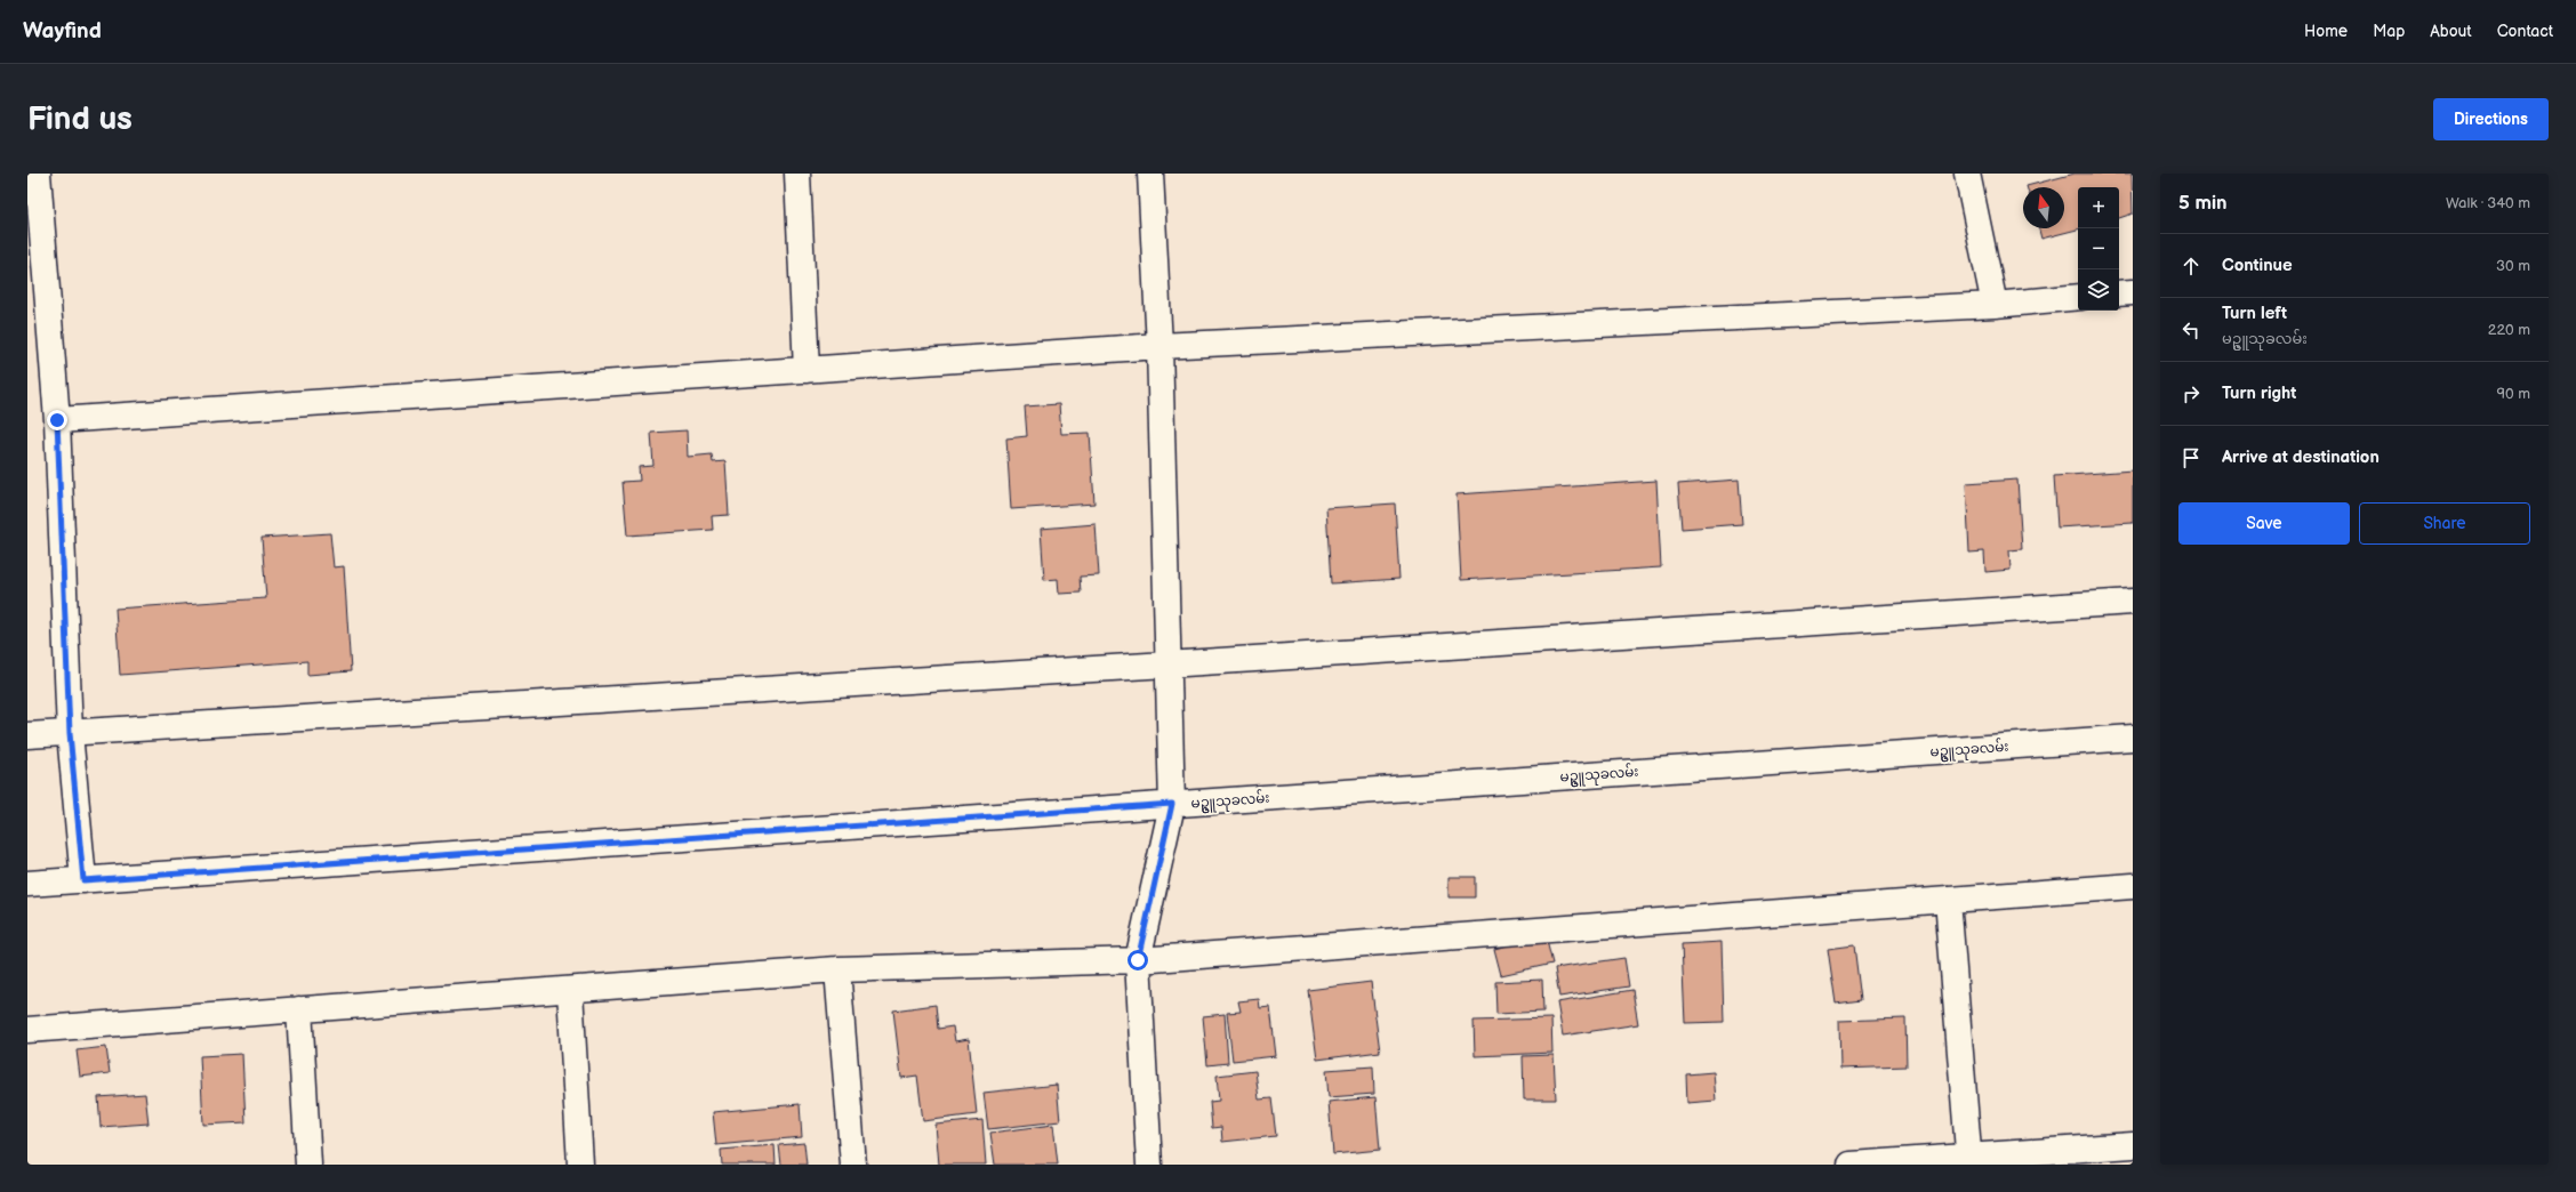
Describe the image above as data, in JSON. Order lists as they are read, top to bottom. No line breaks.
{"streets":{"street":["မဥ္ဇူသုခလမ်း"]},"north":"top","page":{"header":"Wayfind","nav":["Home","Map","About","Contact"],"buttons":["Directions",["Save","Share"]],"title":"Find us","heading":["5 min","Walk · 340 m"],"map_buttons":["+","−"],"list":[["Continue","30 m"],["Turn left","မဥ္ဇူသုခလမ်း","220 m"],["Turn right","90 m"],"Arrive at destination"]}}
